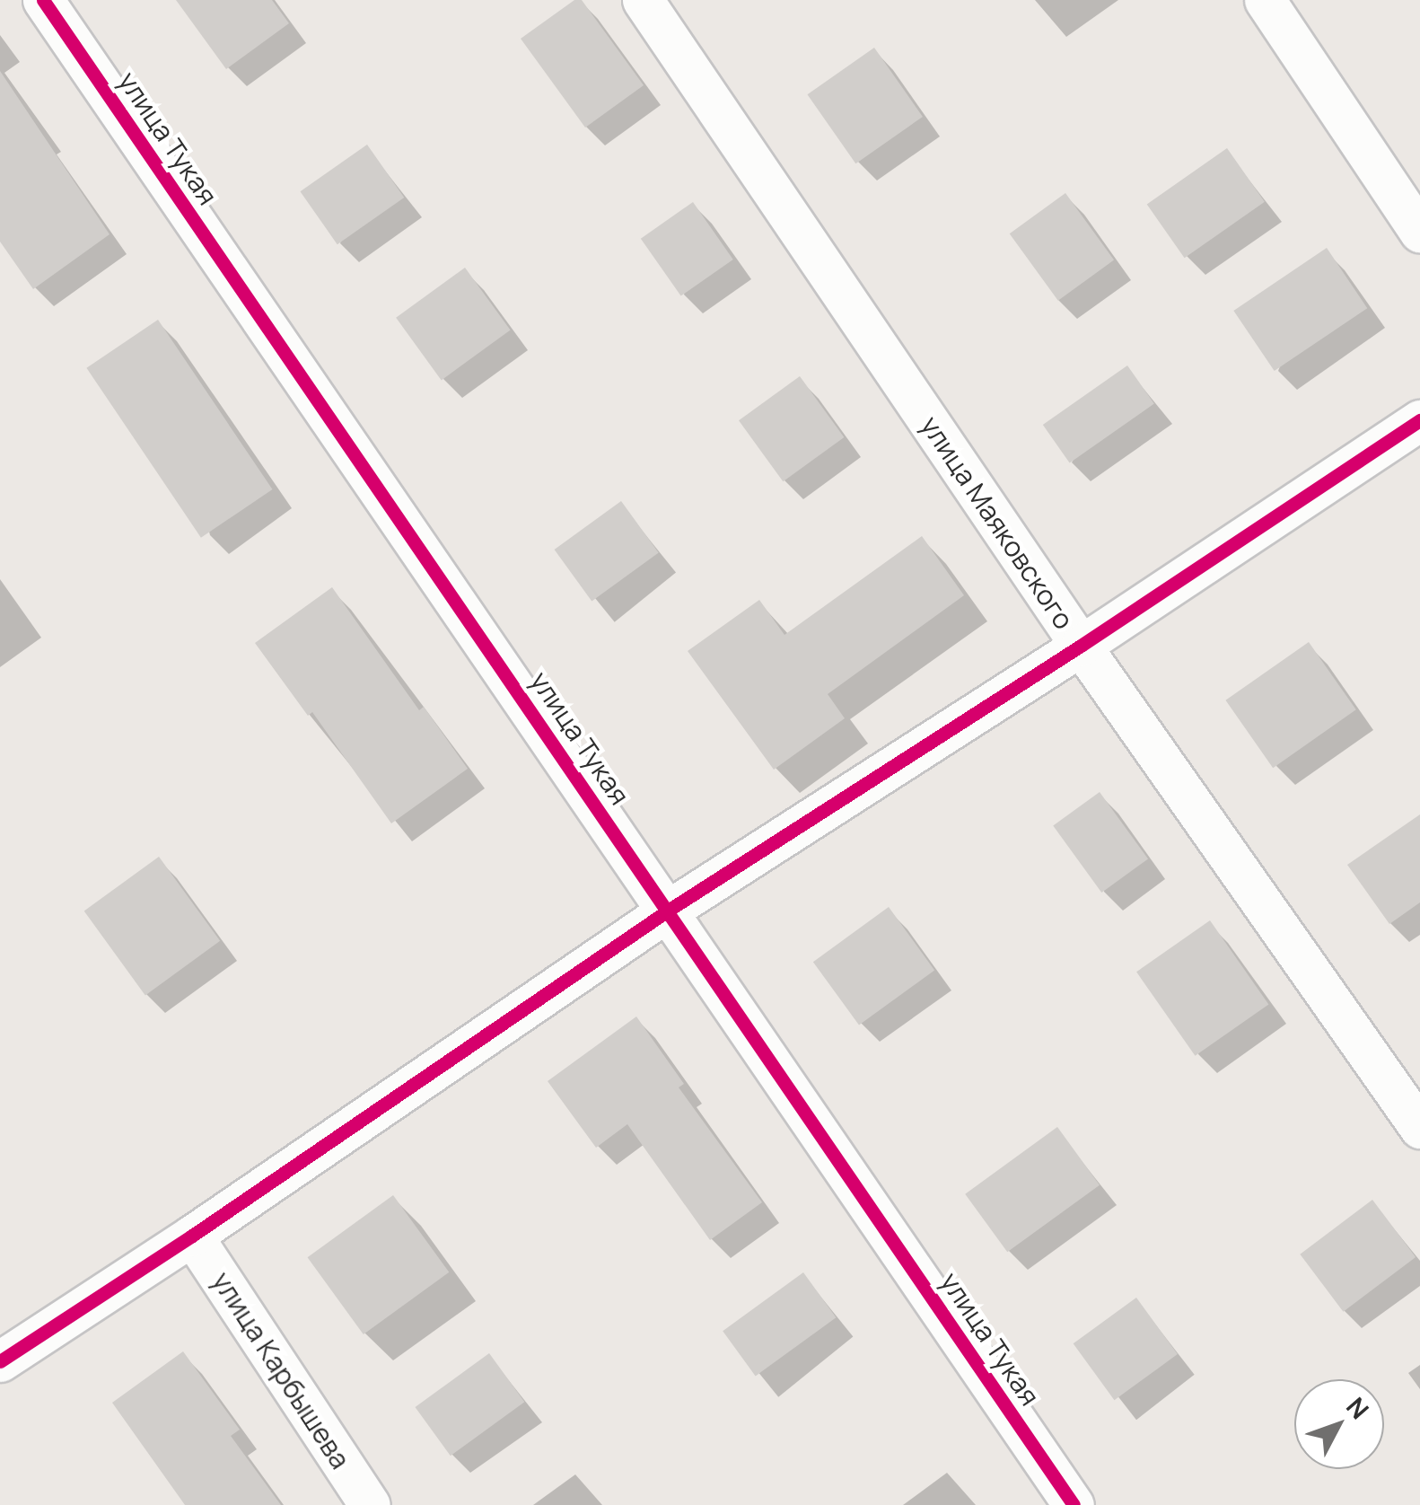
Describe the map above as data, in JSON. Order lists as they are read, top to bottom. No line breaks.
{"streets":{"street":["улица Тукая","улица Маяковского","улица Карбышева"]},"north":"top right"}
